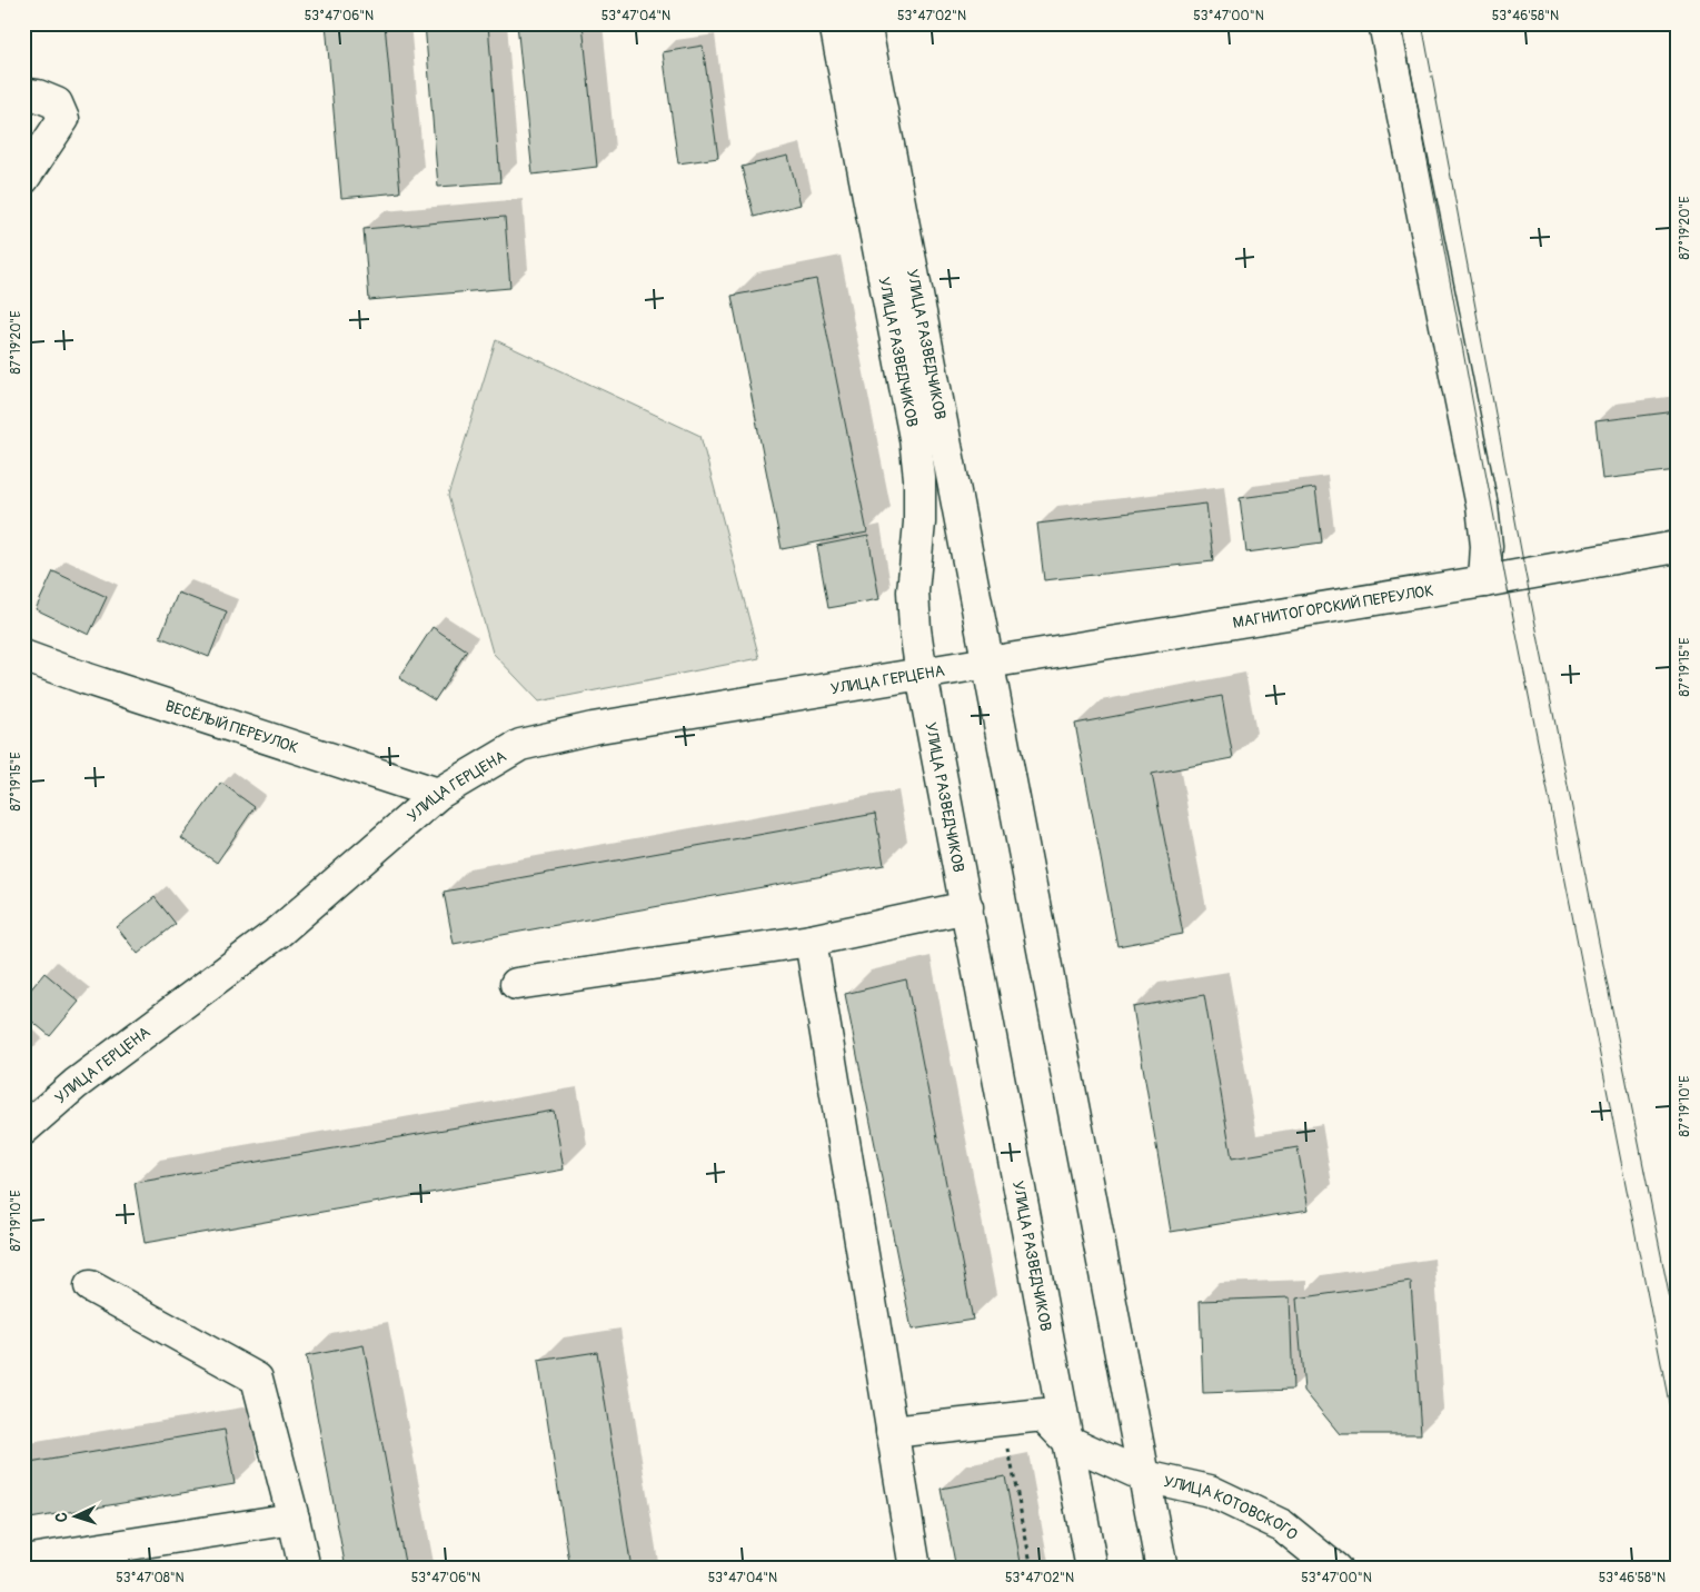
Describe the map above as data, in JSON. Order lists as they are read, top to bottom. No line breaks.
{"streets":{"main road":["УЛИЦА РАЗВЕДЧИКОВ","МАГНИТОГОРСКИЙ ПЕРЕУЛОК","УЛИЦА ГЕРЦЕНА","ВЕСЁЛЫЙ ПЕРЕУЛОК","УЛИЦА КОТОВСКОГО"]},"crossings":[["УЛИЦА РАЗВЕДЧИКОВ","МАГНИТОГОРСКИЙ ПЕРЕУЛОК"],["УЛИЦА РАЗВЕДЧИКОВ","УЛИЦА ГЕРЦЕНА"],["УЛИЦА РАЗВЕДЧИКОВ","УЛИЦА КОТОВСКОГО"],["МАГНИТОГОРСКИЙ ПЕРЕУЛОК","УЛИЦА ГЕРЦЕНА"],["УЛИЦА ГЕРЦЕНА","ВЕСЁЛЫЙ ПЕРЕУЛОК"]],"north":"left","coordinates":["53°47'06\"N","53°47'04\"N","53°47'02\"N","53°47'00\"N","53°46'58\"N","87°19'20\"E","87°19'15\"E","87°19'10\"E","53°47'08\"N"]}
